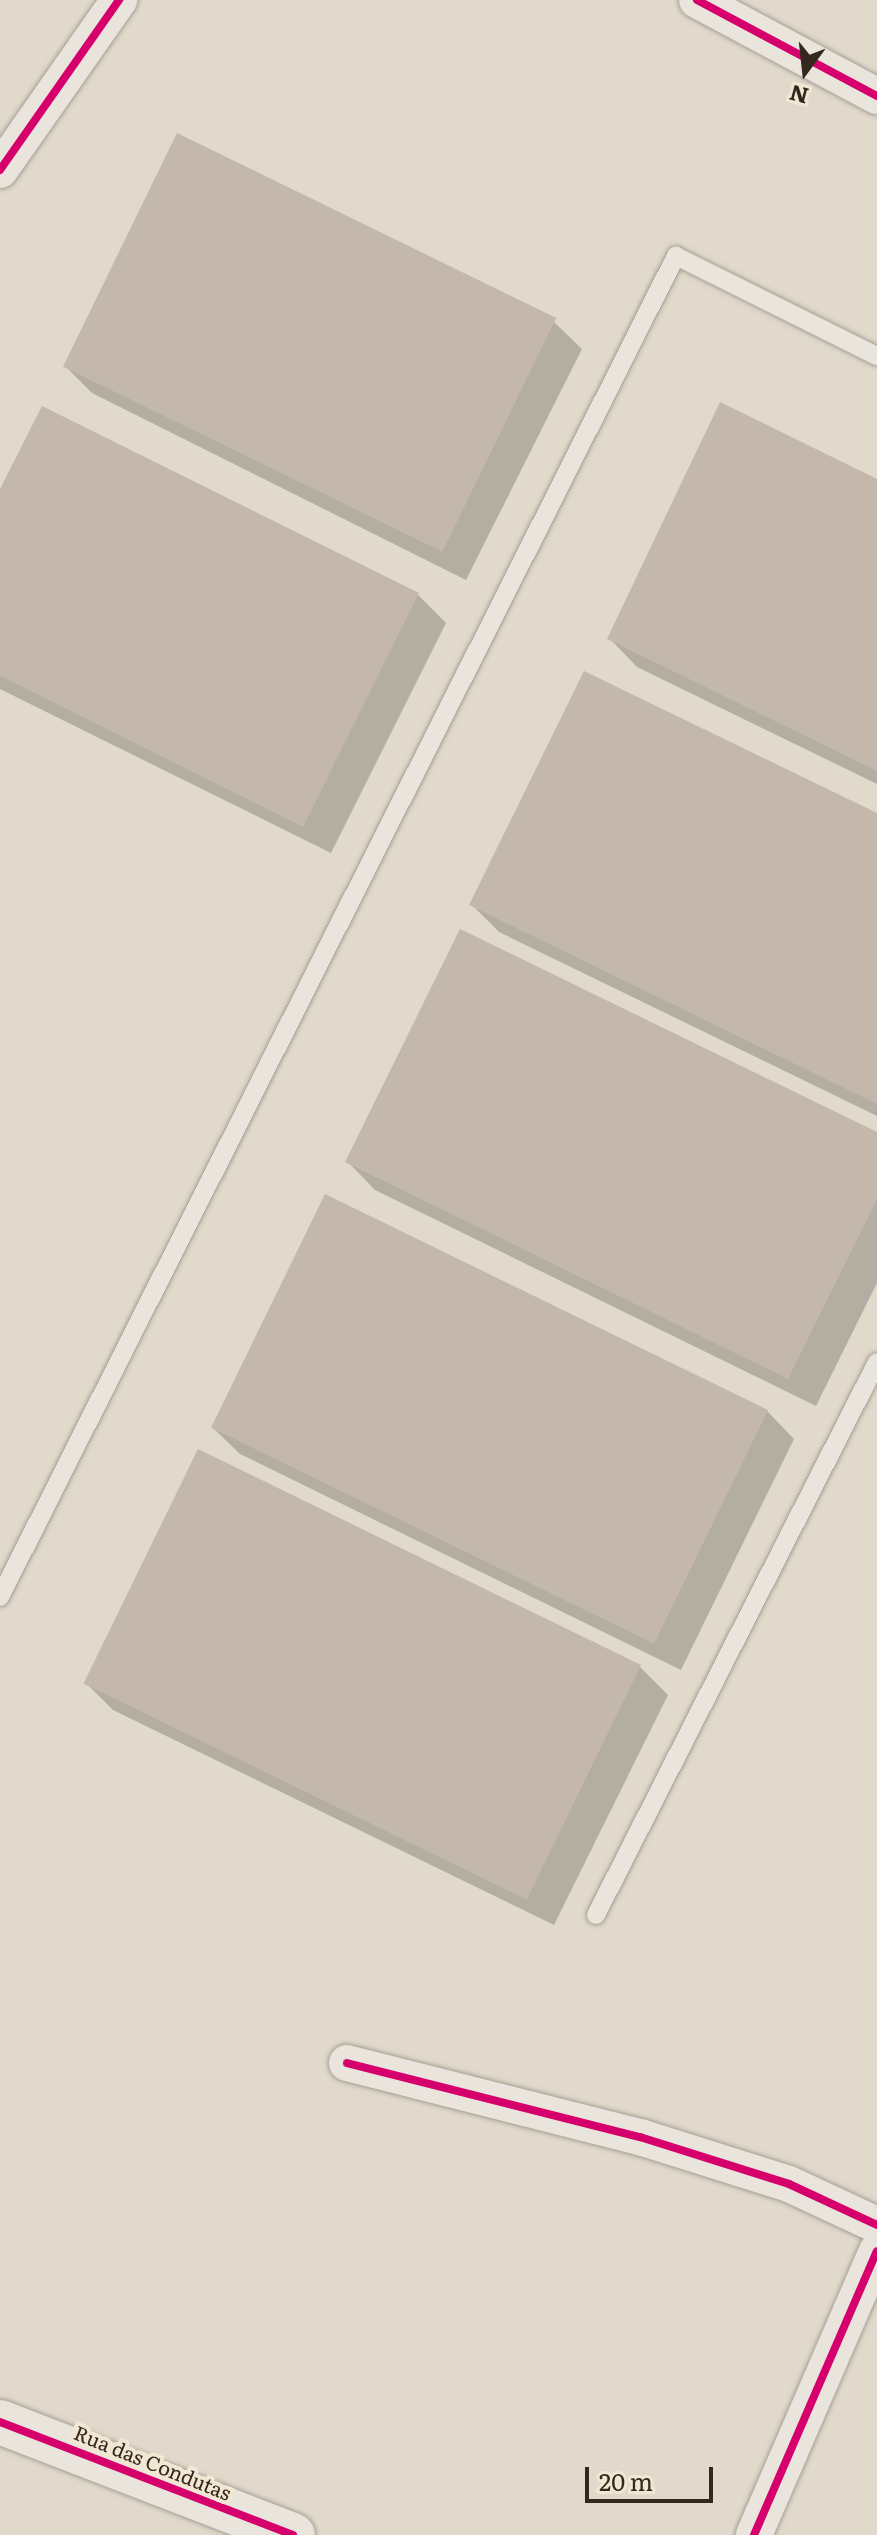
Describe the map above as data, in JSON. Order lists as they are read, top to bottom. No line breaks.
{"streets":{"street":["Rua das Condutas"]},"scale_bar":"20 m","north":"bottom"}
